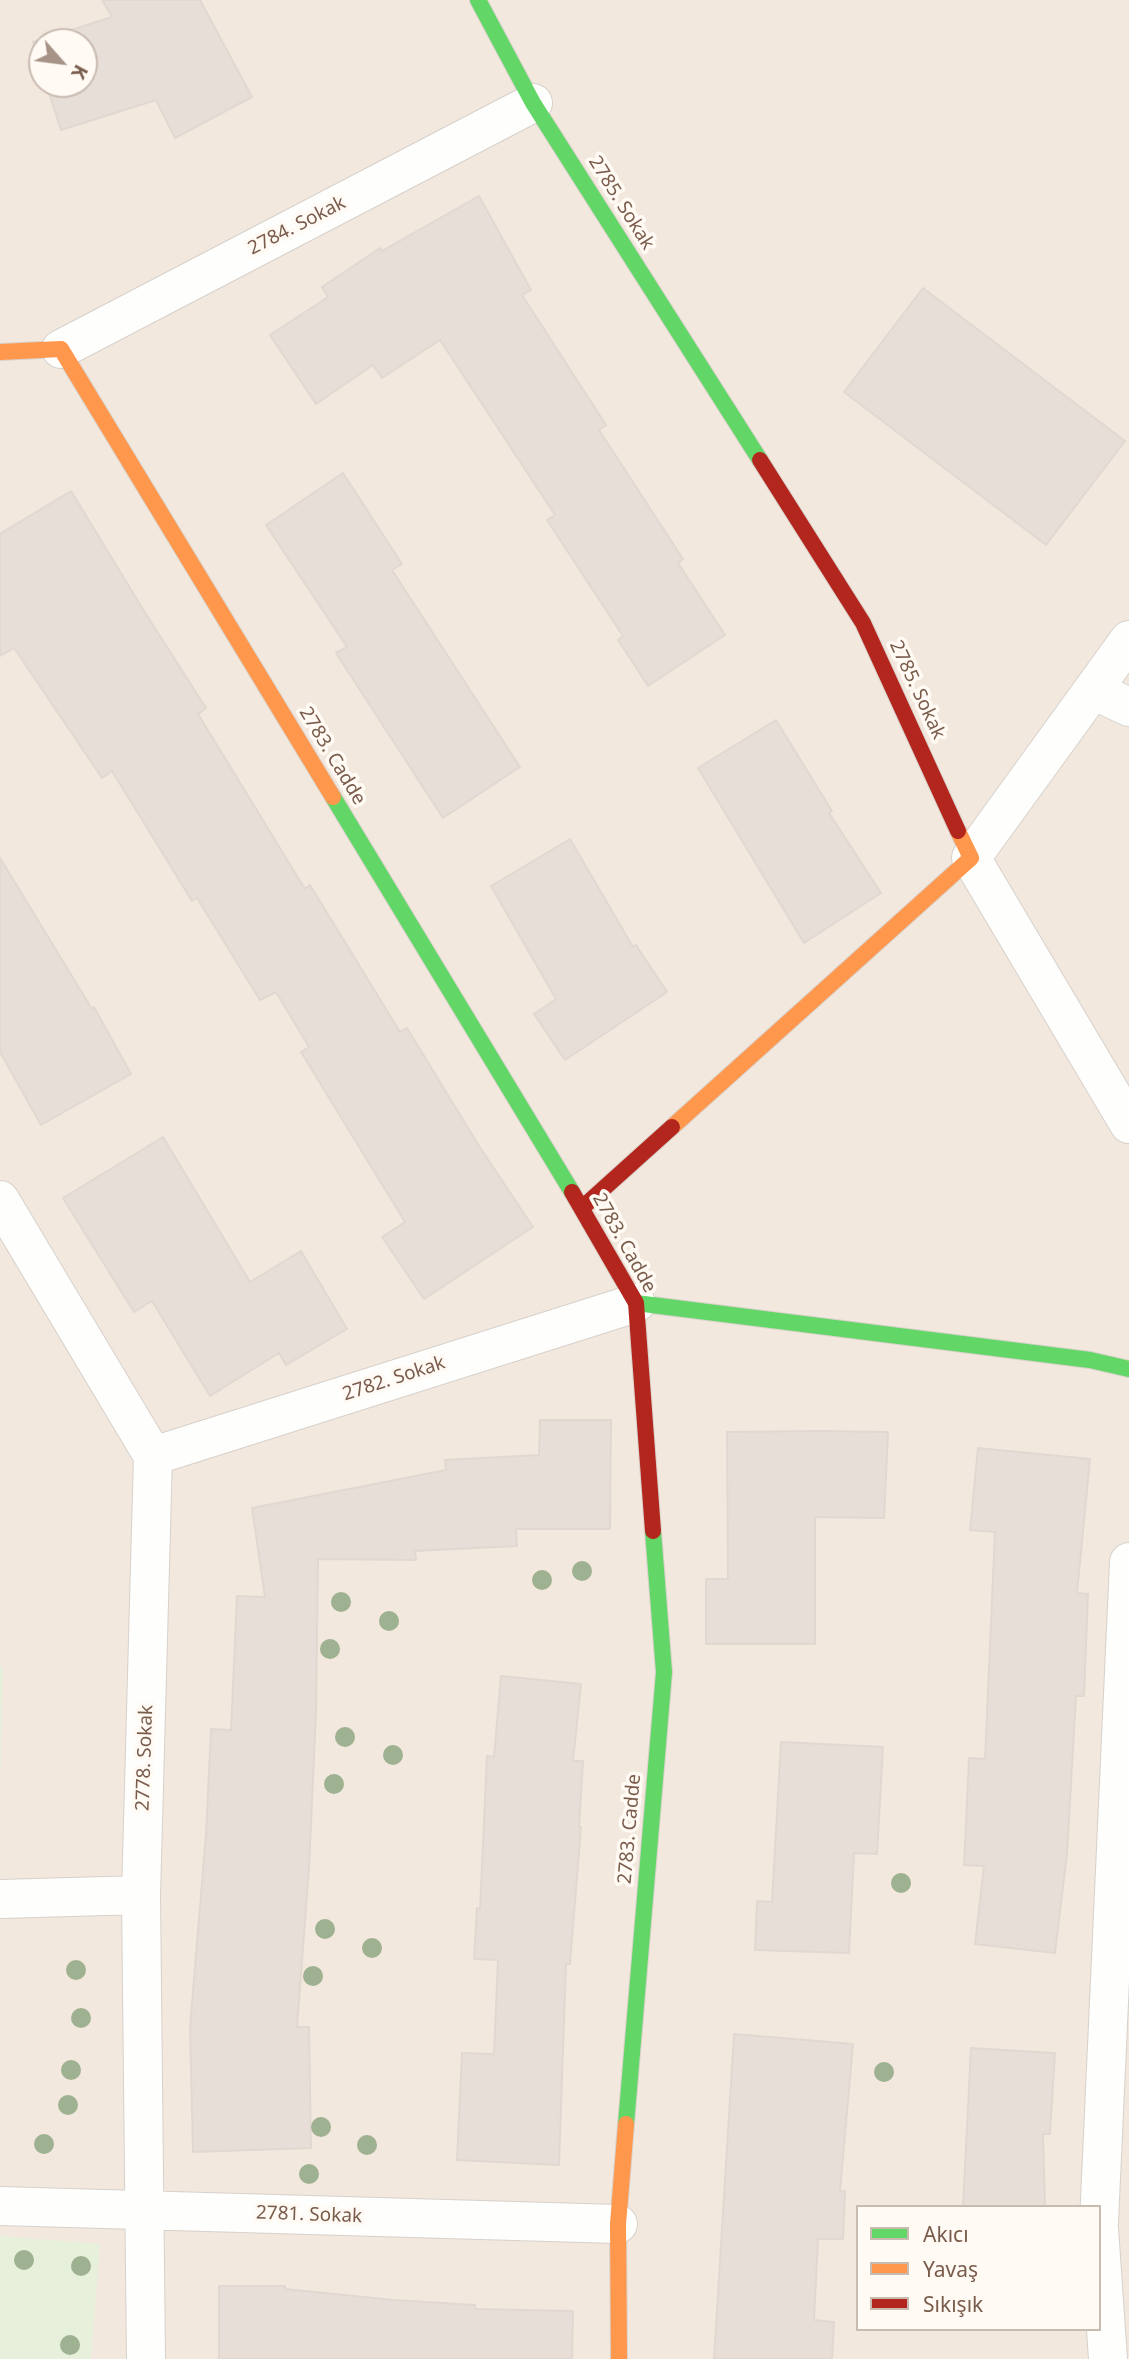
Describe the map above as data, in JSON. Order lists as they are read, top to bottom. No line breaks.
{"streets":{"main road":["2785. Sokak","2783. Cadde"],"street":["2784. Sokak","2782. Sokak","2778. Sokak","2781. Sokak"]},"crossings":[["2785. Sokak","2784. Sokak"],["2784. Sokak","2783. Cadde"],["2783. Cadde","2782. Sokak"],["2783. Cadde","2781. Sokak"],["2782. Sokak","2778. Sokak"],["2778. Sokak","2781. Sokak"]],"legend":["Akıcı","Yavaş","Sıkışık"],"north":"bottom right"}
